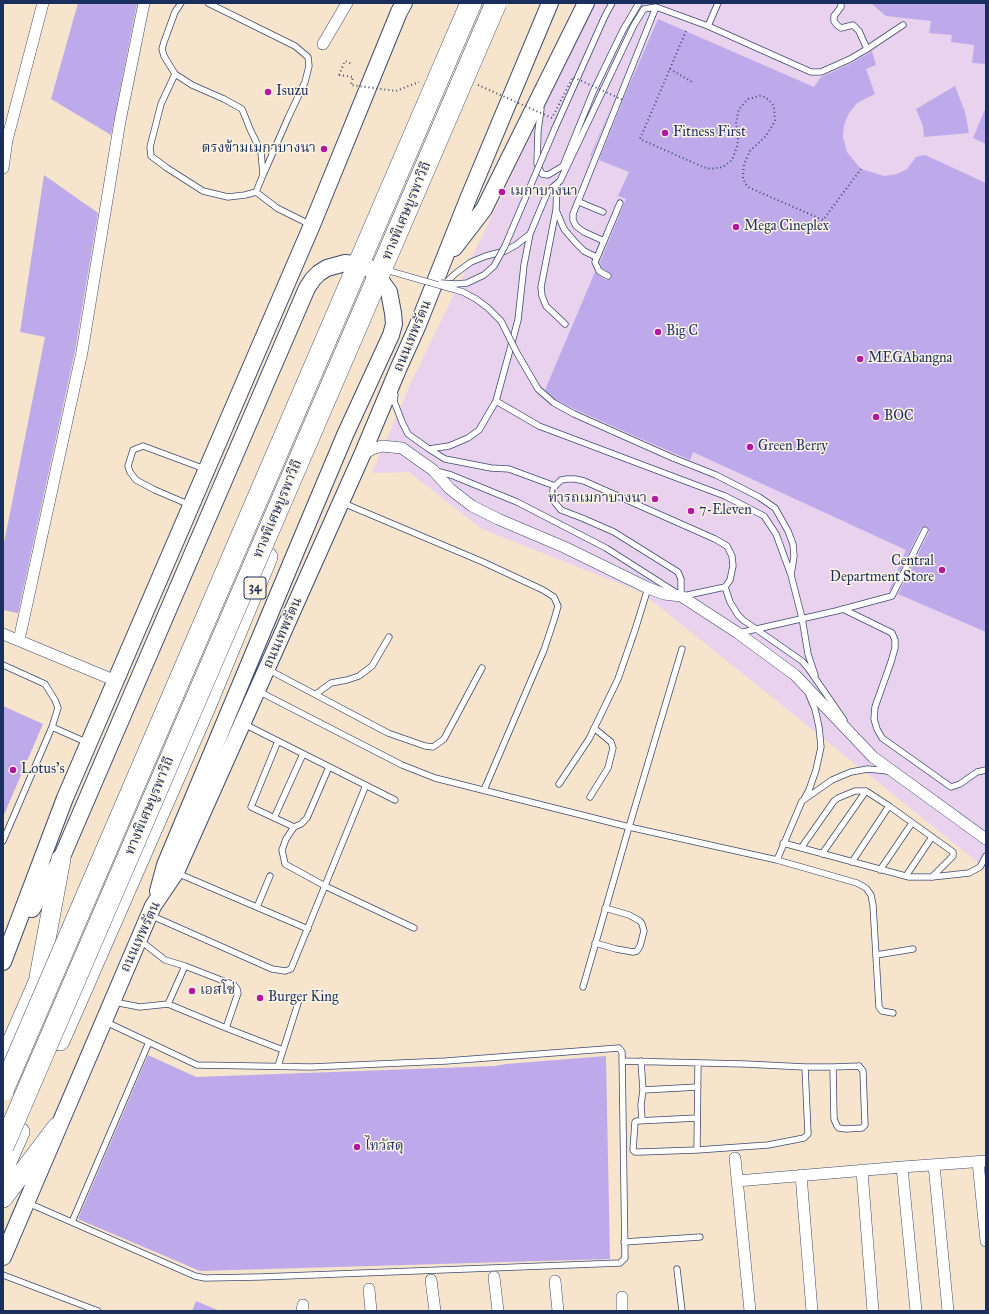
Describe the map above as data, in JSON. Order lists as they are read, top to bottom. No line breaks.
{"streets":{"highway":["ทางพิเศษบูรพาวิถี","34"],"main road":["ถนนเทพรัตน"]},"places":["Isuzu","Fitness First","ตรงข้ามเมกาบางนา","เมกาบางนา","Mega Cineplex","Big C","MEGAbangna","BOC","Green Berry","ท่ารถเมกาบางนา","7-Eleven","Central Department Store","Lotus's","เอสโซ่","Burger King","ไทวัสดุ"]}
